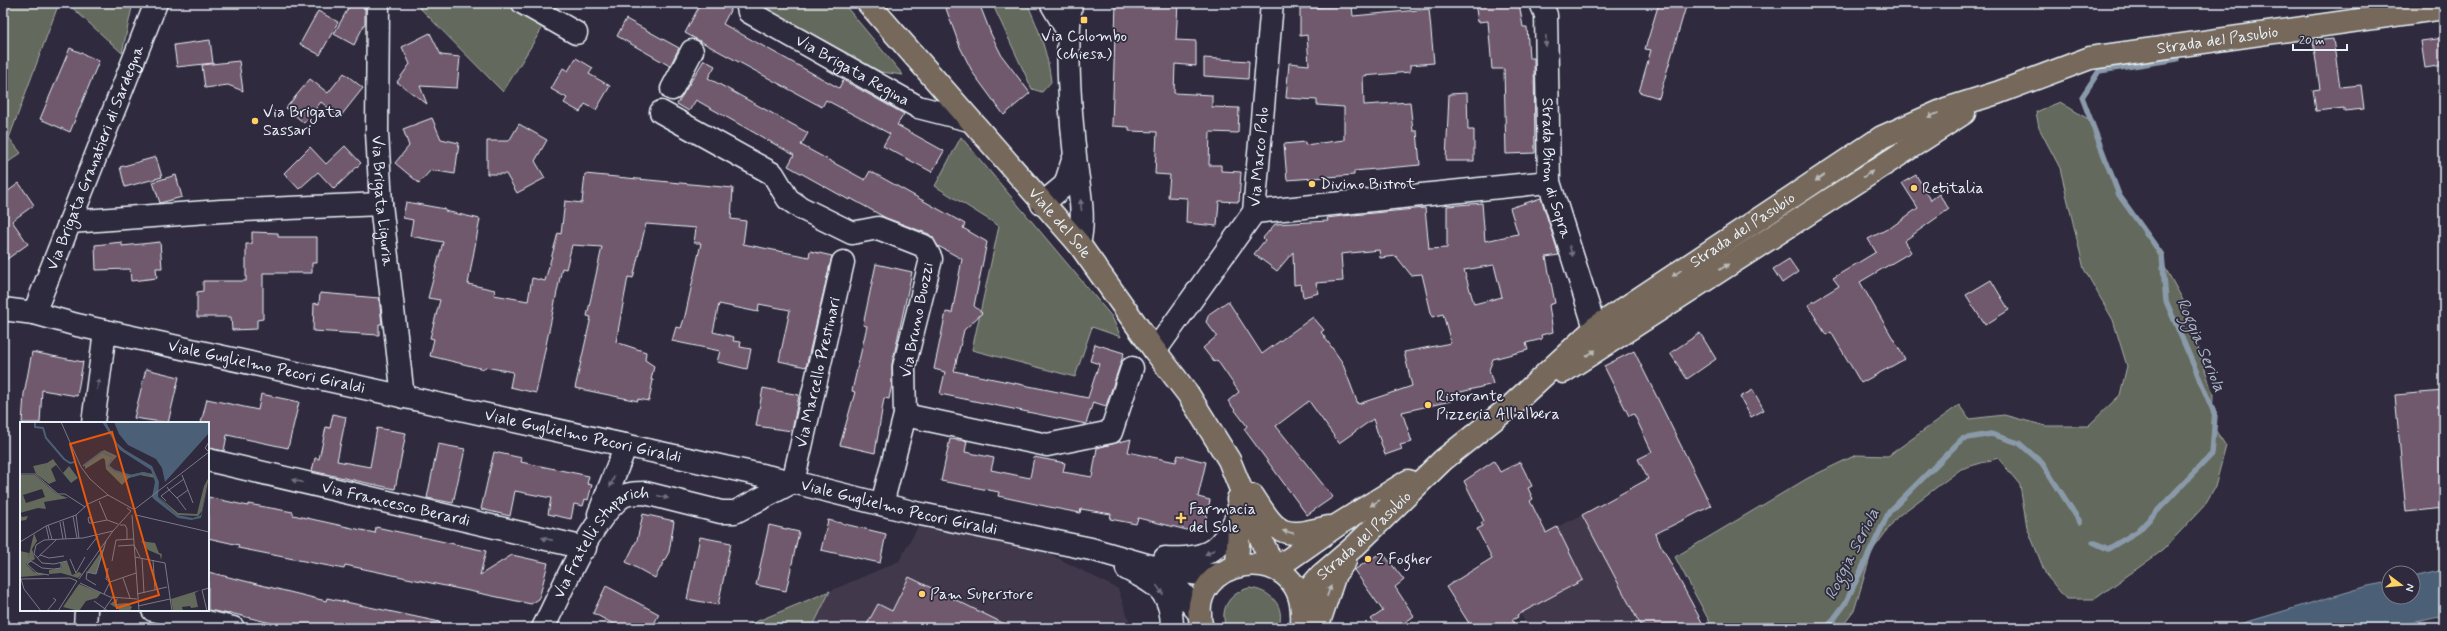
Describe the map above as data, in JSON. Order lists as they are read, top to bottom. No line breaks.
{"streets":{"main road":["Strada del Pasubio","Viale del Sole"],"street":["Via Brigata Regina","Via Marco Polo","Via Brigata Granatieri di Sardegna","Strada Biron di Sopra","Via Brigata Liguria","Via Bruno Buozzi","Viale Guglielmo Pecori Giraldi","Via Marcello Prestinari","Via Francesco Berardi","Via Fratelli Stuparich"]},"crossings":[["Strada del Pasubio","Strada Biron di Sopra"],["Strada del Pasubio","Viale del Sole"],["Strada del Pasubio","Viale Guglielmo Pecori Giraldi"],["Via Brigata Regina","Viale del Sole"],["Via Marco Polo","Viale del Sole"],["Via Brigata Granatieri di Sardegna","Viale Guglielmo Pecori Giraldi"],["Via Brigata Liguria","Viale Guglielmo Pecori Giraldi"],["Viale del Sole","Viale Guglielmo Pecori Giraldi"],["Via Bruno Buozzi","Viale Guglielmo Pecori Giraldi"],["Viale Guglielmo Pecori Giraldi","Via Marcello Prestinari"],["Viale Guglielmo Pecori Giraldi","Via Fratelli Stuparich"],["Via Marcello Prestinari","Via Fratelli Stuparich"],["Via Francesco Berardi","Via Fratelli Stuparich"]],"one_way":["Strada Biron di Sopra","Via Francesco Berardi","Via Fratelli Stuparich"],"water":["Roggia Seriola"],"places":{"transit":["Via Colombo (chiesa)"],"other":["Via Brigata Sassari","Divino Bistrot","Retitalia","Ristorante Pizzeria All'albera","2 Fogher","Pam Superstore"],"health":["Farmacia del Sole"]},"scale_bar":"20 m","north":"right"}
